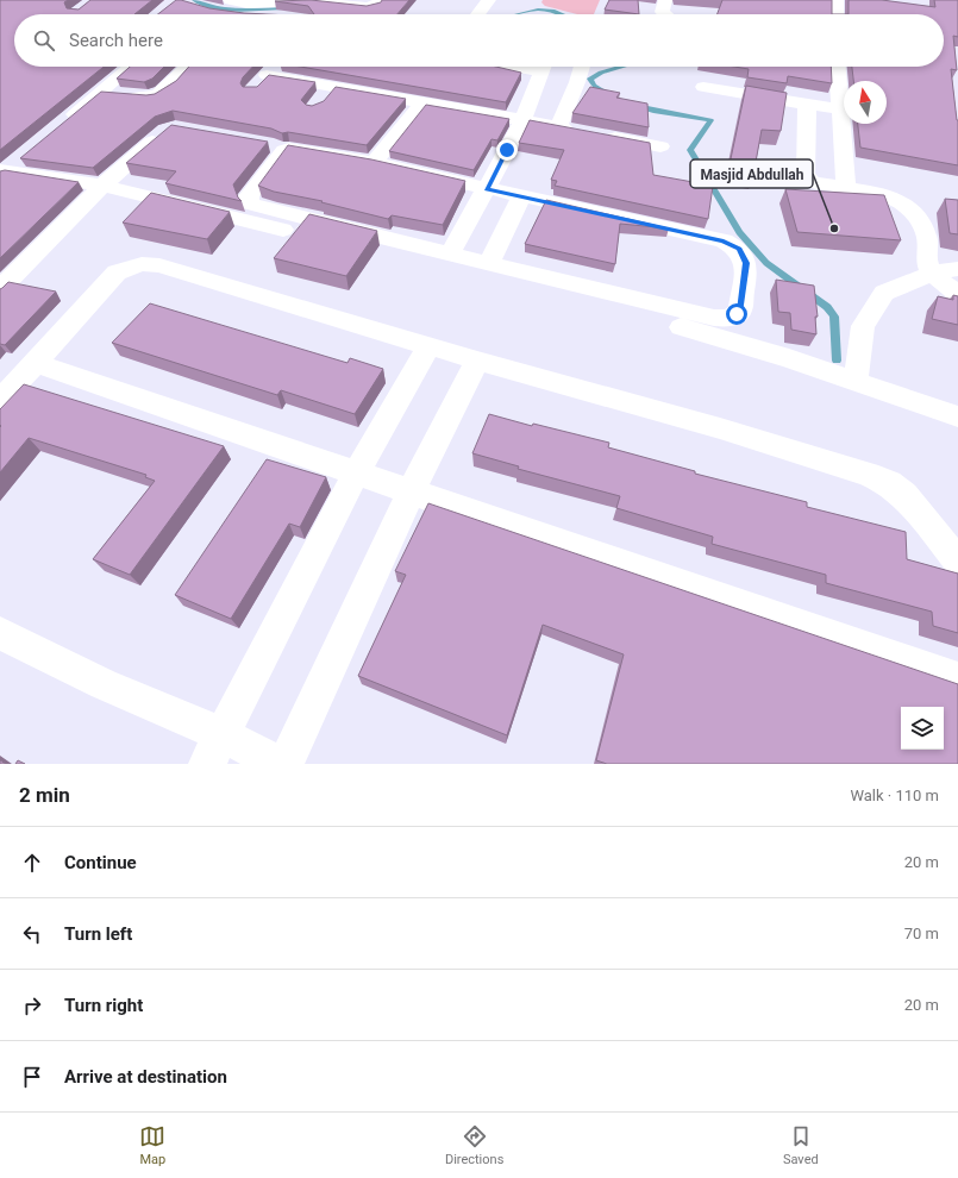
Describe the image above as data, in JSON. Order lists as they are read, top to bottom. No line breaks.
{"places":["Masjid Abdullah"],"north":"top","page":{"search":"Search here","heading":["2 min","Walk · 110 m"],"list":[["Continue","20 m"],["Turn left","70 m"],["Turn right","20 m"],"Arrive at destination"],"nav":["Map","Directions","Saved"]}}
